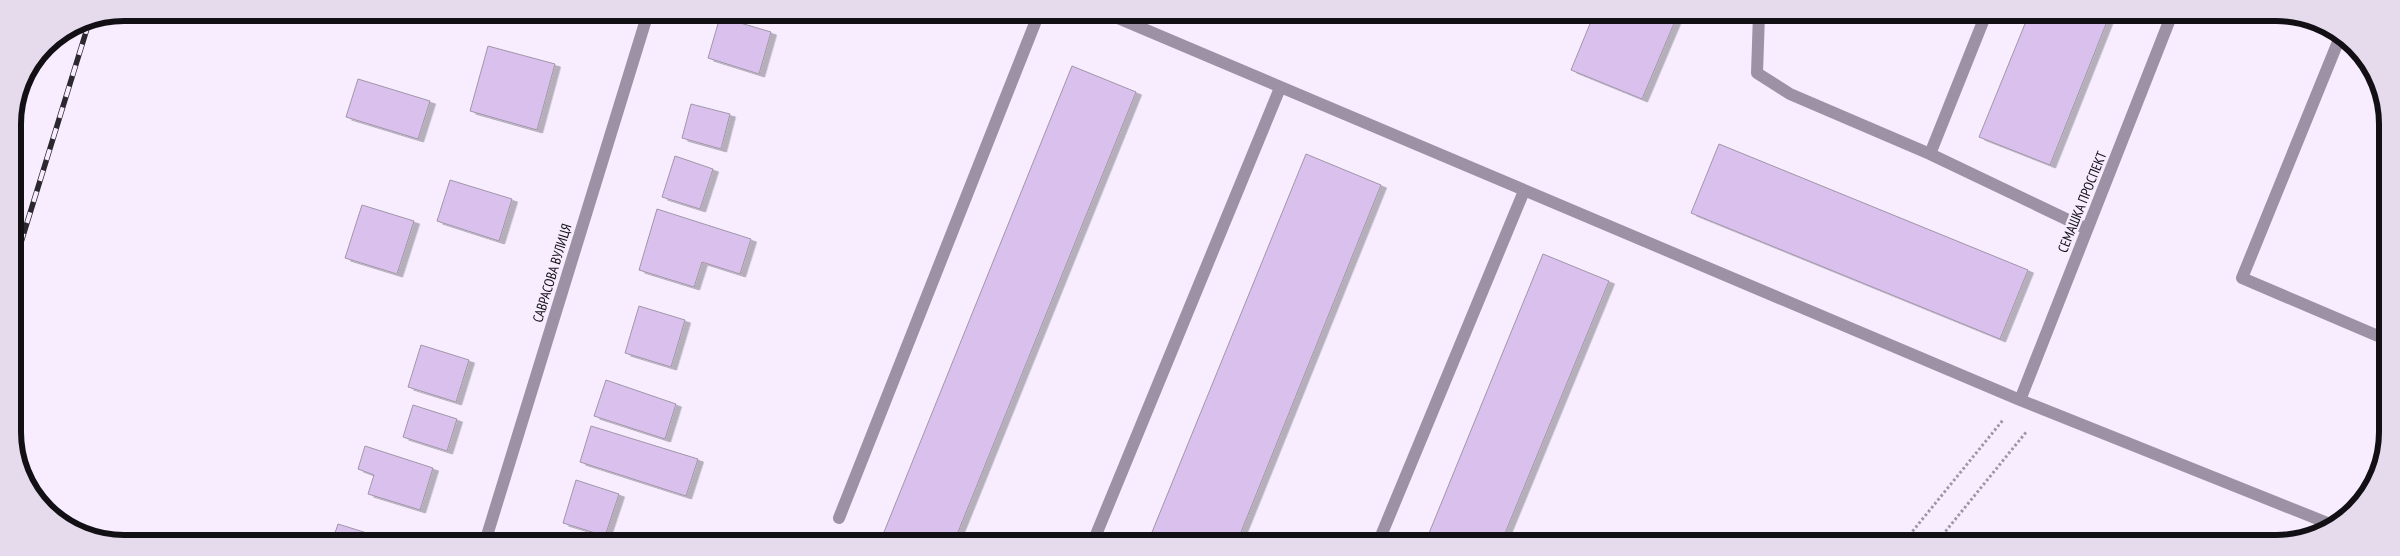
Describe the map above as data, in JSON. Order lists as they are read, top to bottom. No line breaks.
{"streets":{"street":["СЕМАШКА ПРОСПЕКТ","САВРАСОВА ВУЛИЦЯ"]}}
